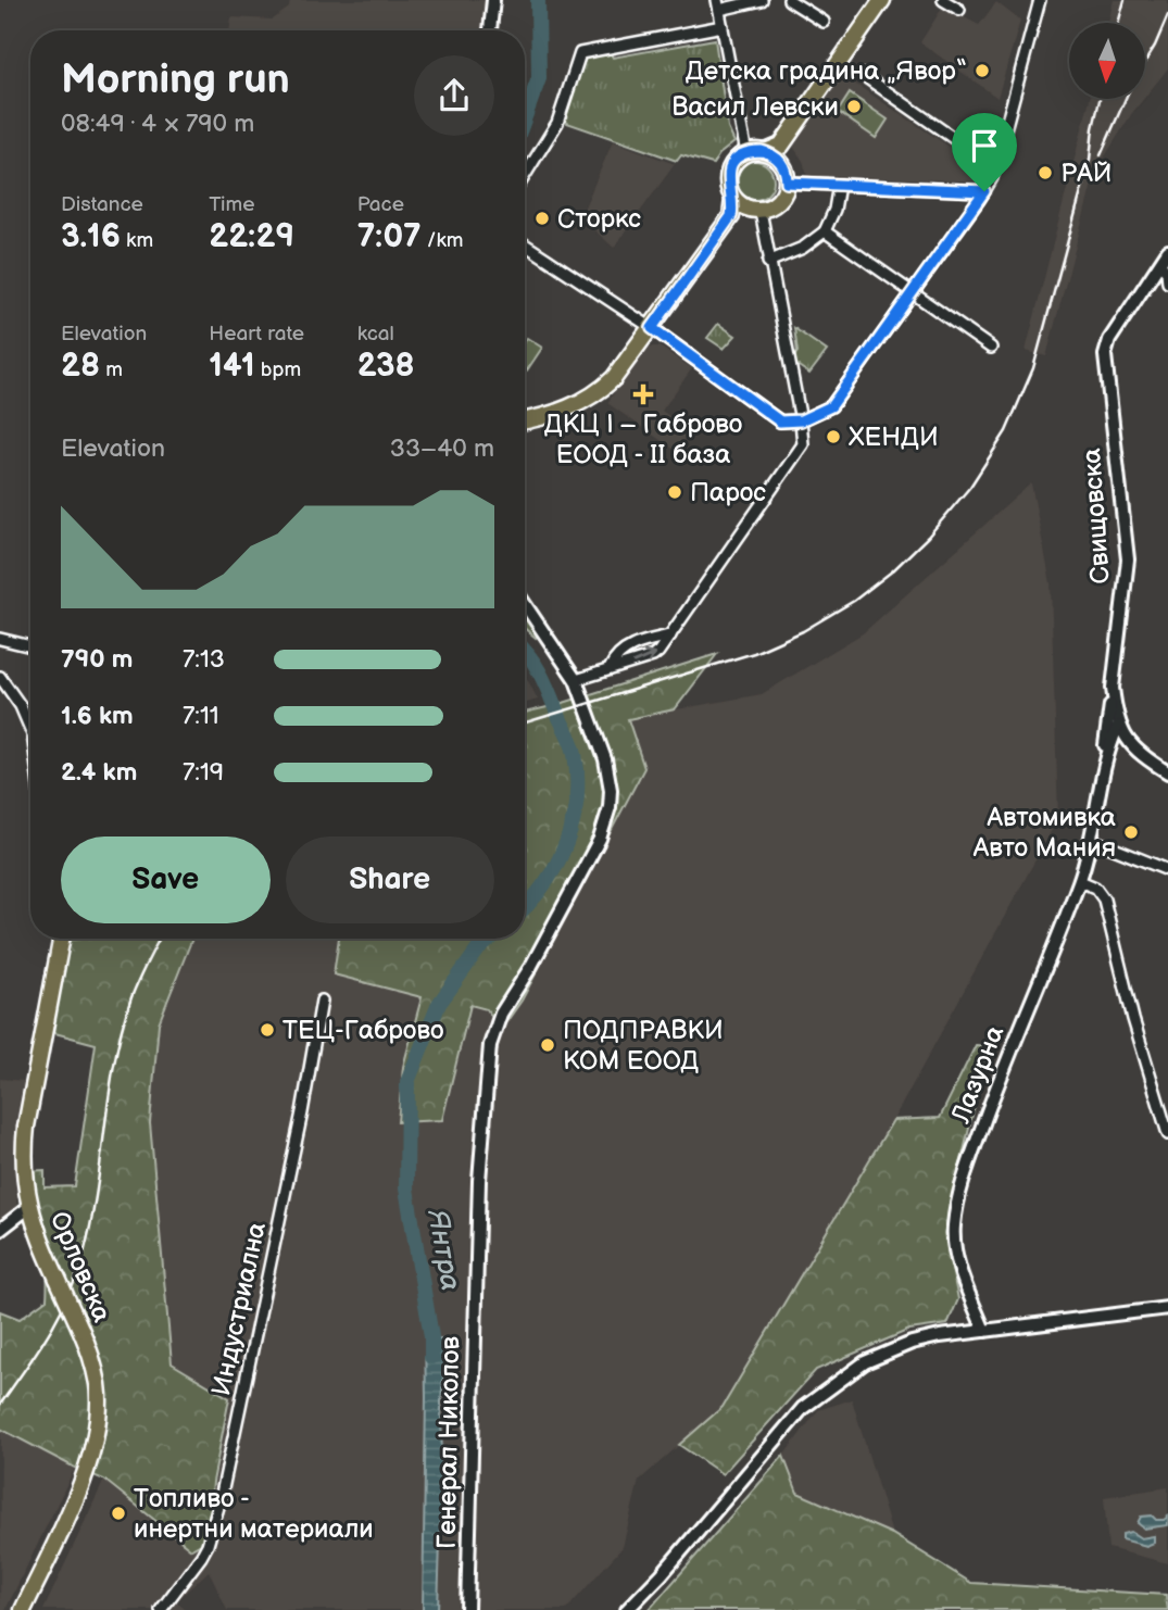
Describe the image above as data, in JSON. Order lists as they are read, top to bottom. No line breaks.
{"streets":{"main road":["Орловска"],"street":["Свищовска","Лазурна","Индустриална","Генерал Николов"]},"water":["Янтра"],"places":{"other":["Детска градина „Явор“","Васил Левски","РАЙ","Сторкс","ХЕНДИ","Парос","Автомивка Авто Мания","ТЕЦ-Габрово","ПОДПРАВКИ КОМ ЕООД","Топливо - инертни материали"],"health":["ДКЦ І – Габрово ЕООД - II база"]},"north":"bottom","page":{"heading":["Morning run","08:49 · 4 × 790 m"],"stats":[["Distance","3.16 km"],["Time","22:29"],["Pace","7:07 /km"],["Elevation","28 m"],["Heart rate","141 bpm"],["kcal","238"]],"chart":["Elevation","33–40 m"],"list":[{"name":"790 m","note":"7:13"},{"name":"1.6 km","note":"7:11"},{"name":"2.4 km","note":"7:19"}],"buttons":["Save","Share"]}}
